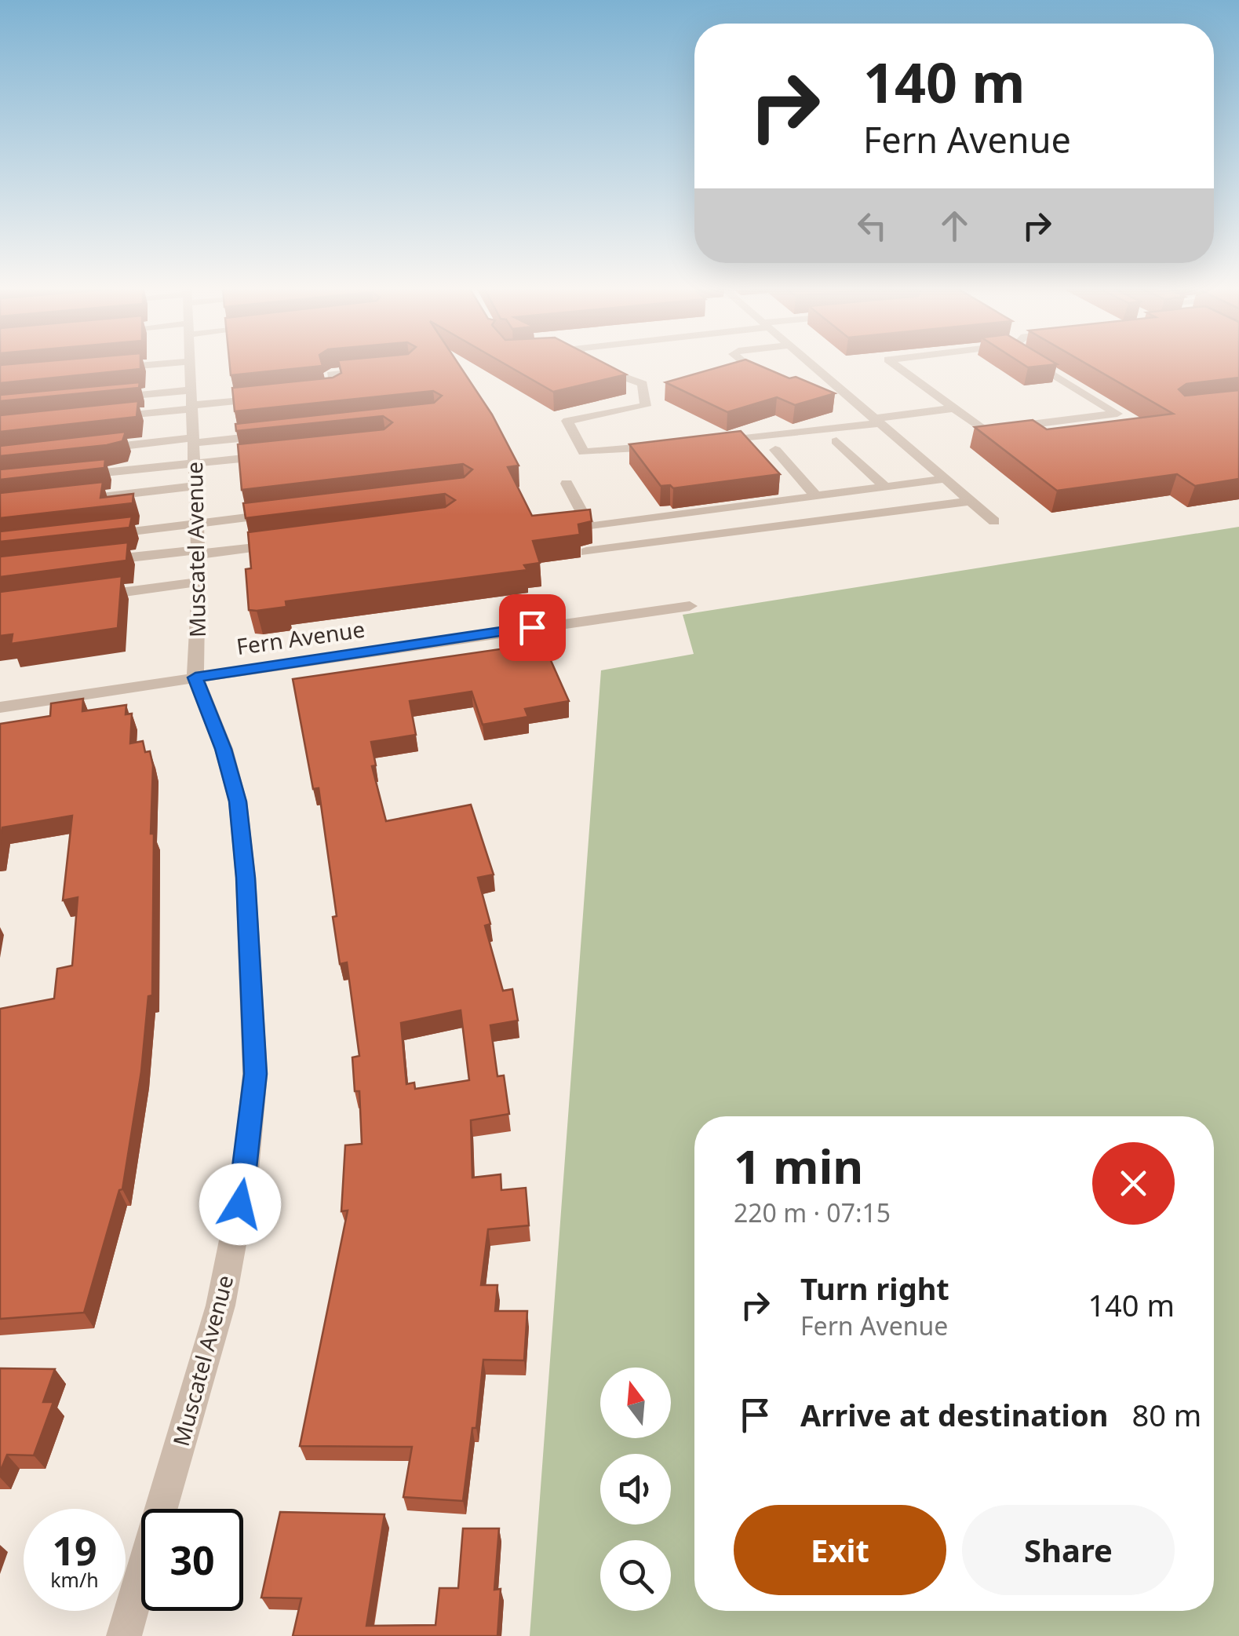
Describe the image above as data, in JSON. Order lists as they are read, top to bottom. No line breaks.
{"streets":{"street":["Muscatel Avenue","Fern Avenue"]},"crossings":[["Muscatel Avenue","Fern Avenue"]],"north":"top","page":{"turn":["140 m","Fern Avenue"],"heading":["1 min","220 m · 07:15"],"list":[{"name":"Turn right","note":"Fern Avenue","value":"140 m"},{"name":"Arrive at destination","value":"80 m"}],"buttons":["Exit","Share"],"speed":"19 km/h","limit":"30"}}
